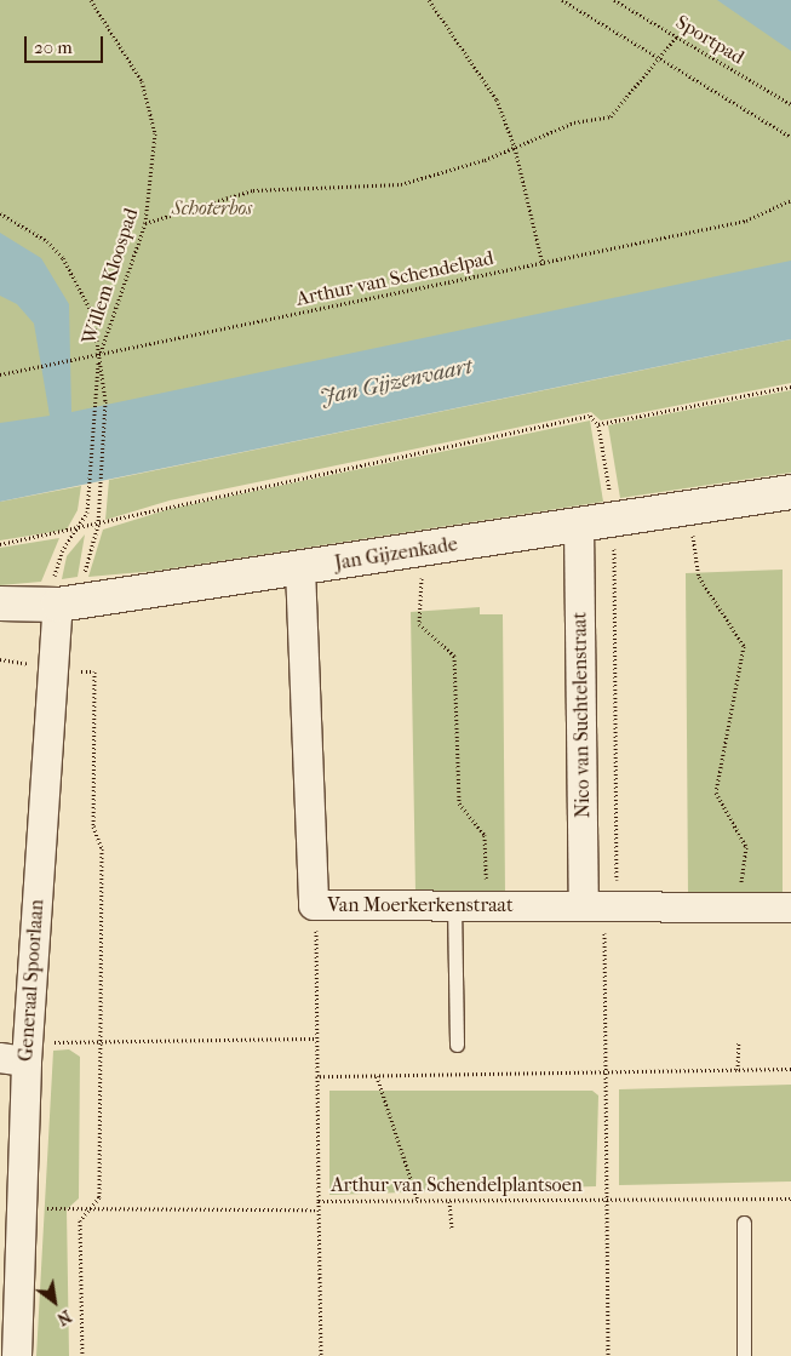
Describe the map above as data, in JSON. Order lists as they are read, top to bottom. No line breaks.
{"streets":{"street":["Jan Gijzenkade","Nico van Suchtelenstraat","Van Moerkerkenstraat","Generaal Spoorlaan"],"path":["Sportpad","Willem Kloospad","Arthur van Schendelpad","Arthur van Schendelplantsoen"]},"crossings":[["Willem Kloospad","Arthur van Schendelpad"],["Willem Kloospad","Jan Gijzenkade"],["Willem Kloospad","Generaal Spoorlaan"],["Jan Gijzenkade","Nico van Suchtelenstraat"],["Jan Gijzenkade","Van Moerkerkenstraat"],["Jan Gijzenkade","Generaal Spoorlaan"],["Nico van Suchtelenstraat","Van Moerkerkenstraat"],["Van Moerkerkenstraat","Arthur van Schendelplantsoen"]],"water":["Jan Gijzenvaart"],"parks":["Schoterbos"],"scale_bar":"20 m","north":"bottom right"}
